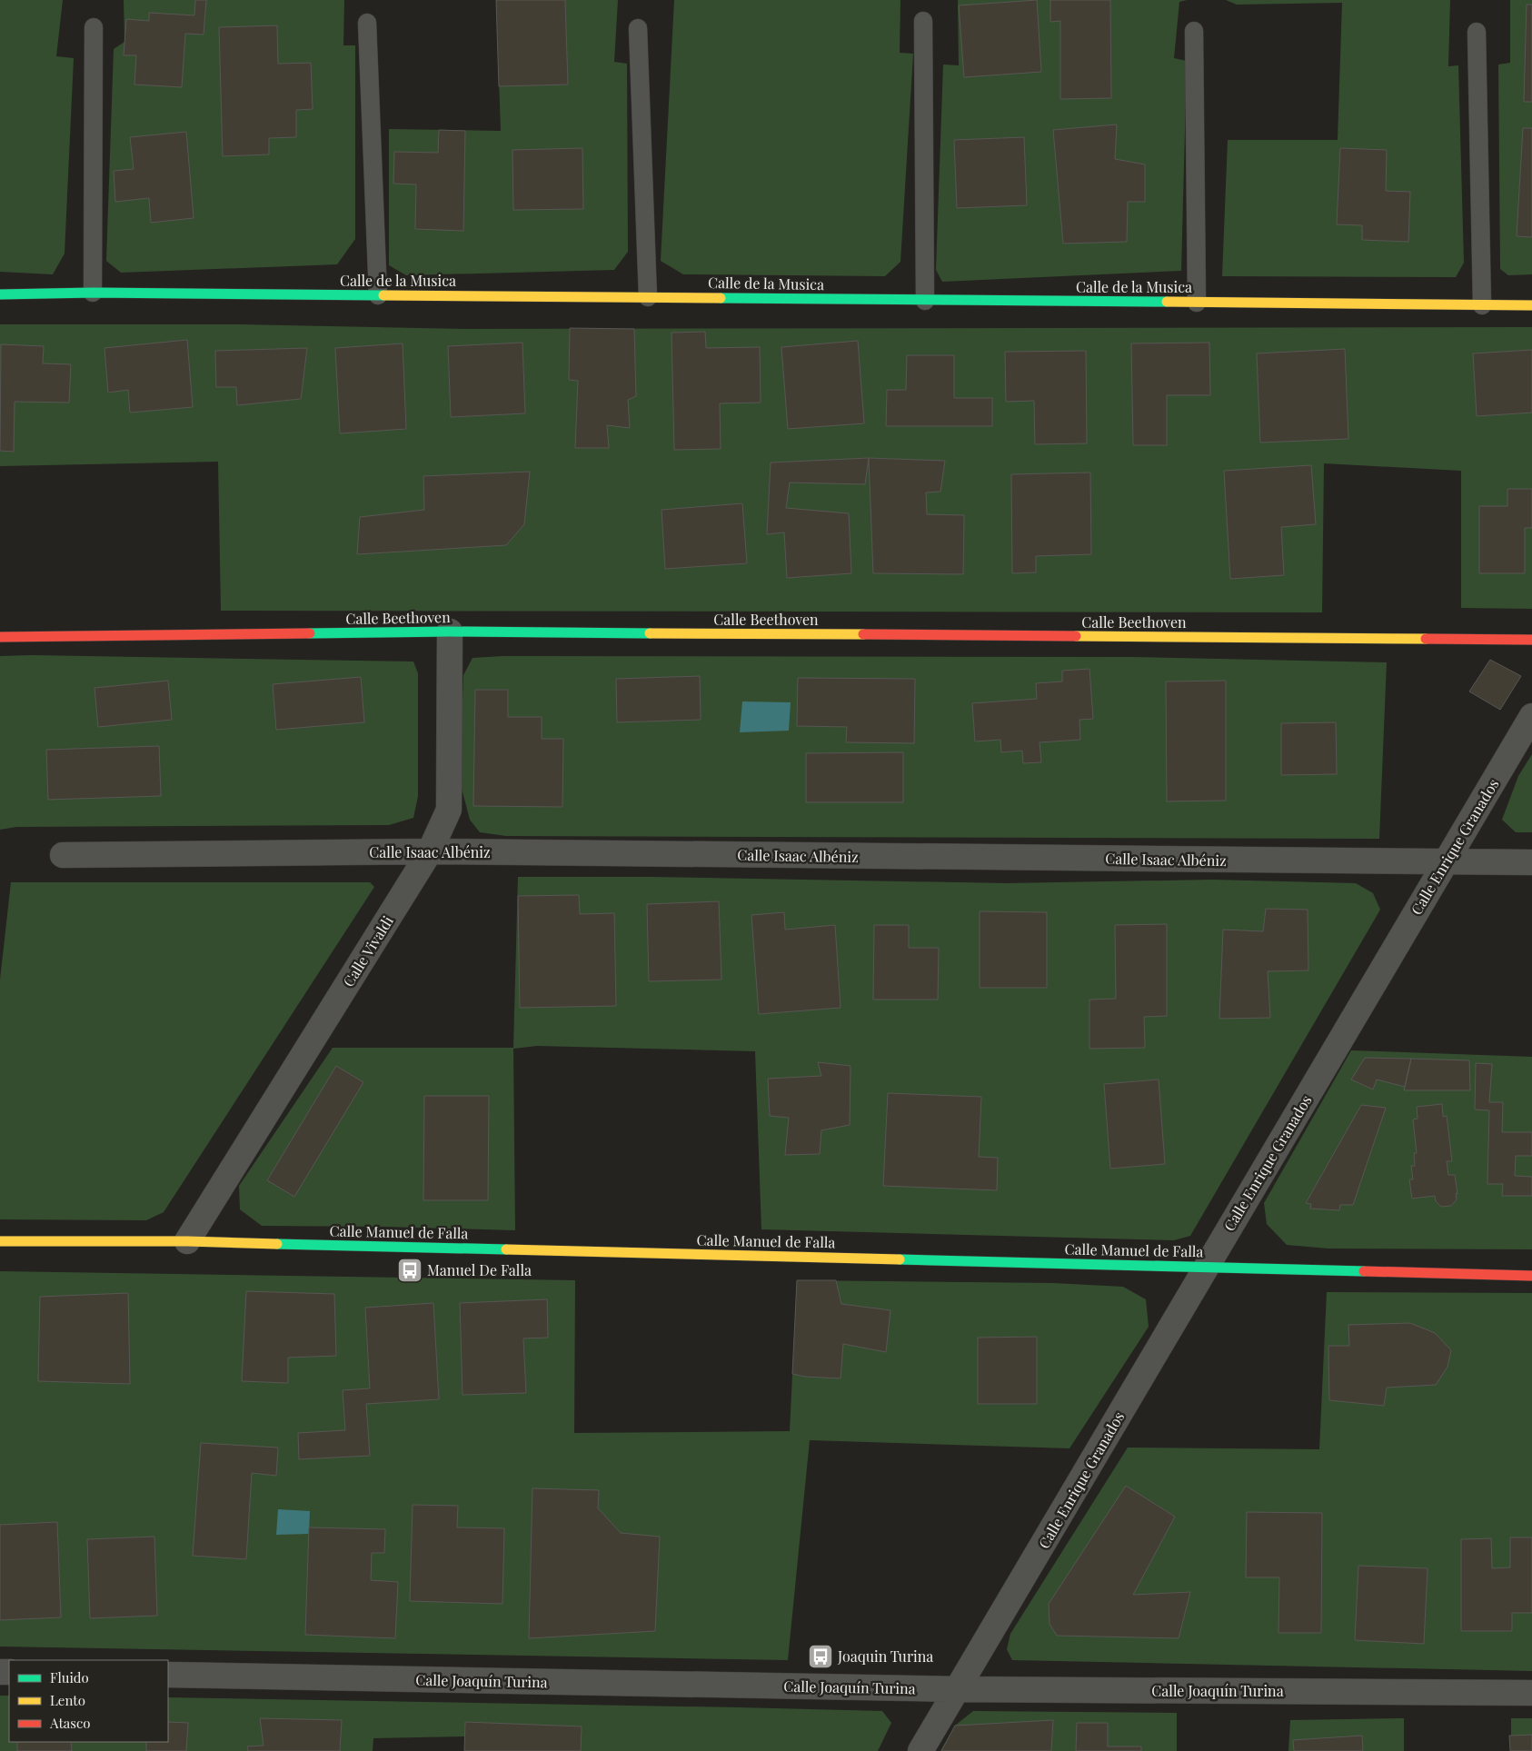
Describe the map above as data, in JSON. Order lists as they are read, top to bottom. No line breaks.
{"streets":{"street":["Calle de la Musica","Calle Beethoven","Calle Enrique Granados","Calle Isaac Albéniz","Calle Vivaldi","Calle Manuel de Falla","Calle Joaquín Turina"]},"crossings":[["Calle Beethoven","Calle Vivaldi"],["Calle Enrique Granados","Calle Isaac Albéniz"],["Calle Enrique Granados","Calle Manuel de Falla"],["Calle Enrique Granados","Calle Joaquín Turina"],["Calle Isaac Albéniz","Calle Vivaldi"],["Calle Vivaldi","Calle Manuel de Falla"]],"places":{"bus stop":["Manuel De Falla","Joaquin Turina"]},"legend":["Fluido","Lento","Atasco"]}
